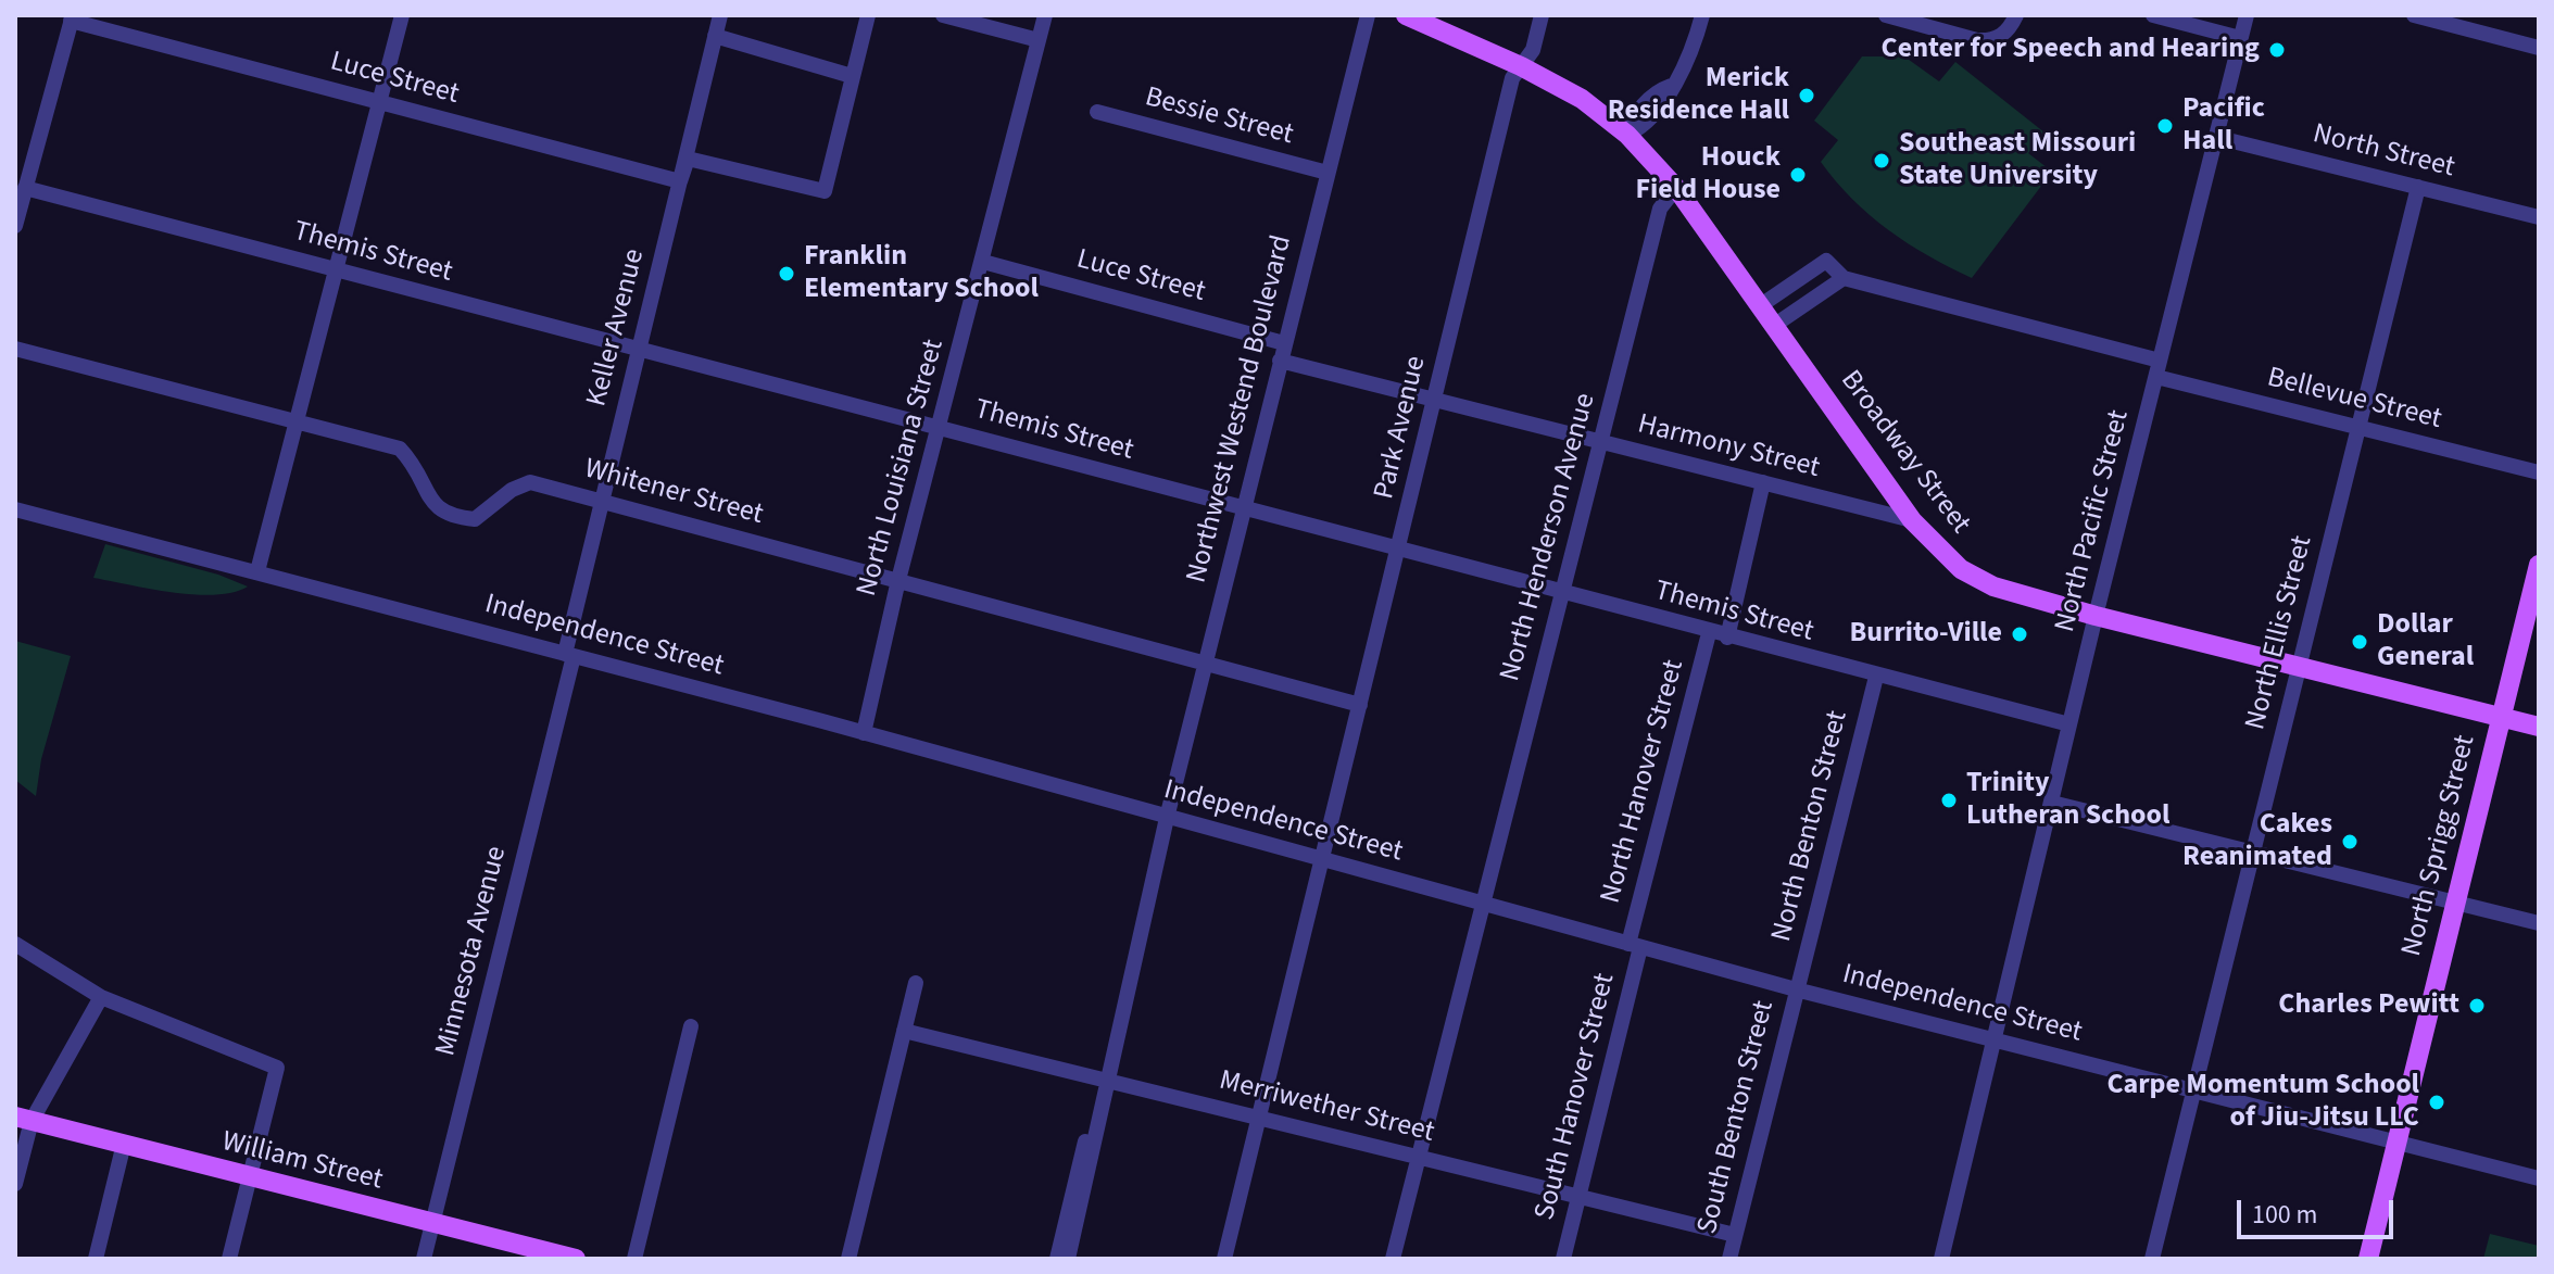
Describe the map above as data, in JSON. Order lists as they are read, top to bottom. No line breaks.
{"streets":{"main road":["Broadway Street","North Sprigg Street","William Street"],"street":["Luce Street","Bessie Street","North Street","Themis Street","Keller Avenue","Bellevue Street","Northwest Westend Boulevard","Park Avenue","Harmony Street","North Louisiana Street","Whitener Street","North Pacific Street","North Henderson Avenue","North Ellis Street","Independence Street","North Hanover Street","North Benton Street","Minnesota Avenue","South Hanover Street","Merriwether Street","South Benton Street"]},"crossings":[["Luce Street","Keller Avenue"],["Luce Street","Northwest Westend Boulevard"],["Luce Street","North Louisiana Street"],["Bessie Street","Northwest Westend Boulevard"],["North Street","North Pacific Street"],["North Street","North Ellis Street"],["Themis Street","Keller Avenue"],["Themis Street","Northwest Westend Boulevard"],["Themis Street","Park Avenue"],["Themis Street","North Louisiana Street"],["Themis Street","North Pacific Street"],["Themis Street","North Henderson Avenue"],["Themis Street","North Hanover Street"],["Themis Street","North Benton Street"],["Keller Avenue","Whitener Street"],["Keller Avenue","Independence Street"],["Keller Avenue","Minnesota Avenue"],["Bellevue Street","North Pacific Street"],["Bellevue Street","North Ellis Street"],["Northwest Westend Boulevard","Harmony Street"],["Northwest Westend Boulevard","Whitener Street"],["Northwest Westend Boulevard","Independence Street"],["Northwest Westend Boulevard","Merriwether Street"],["Park Avenue","Harmony Street"],["Park Avenue","Broadway Street"],["Park Avenue","Whitener Street"],["Park Avenue","Independence Street"],["Park Avenue","Merriwether Street"],["Harmony Street","Broadway Street"],["Harmony Street","North Henderson Avenue"],["Broadway Street","North Pacific Street"],["Broadway Street","North Henderson Avenue"],["Broadway Street","North Ellis Street"],["Broadway Street","North Sprigg Street"],["North Louisiana Street","Whitener Street"],["North Louisiana Street","Independence Street"],["North Pacific Street","Independence Street"],["North Henderson Avenue","Independence Street"],["North Henderson Avenue","Merriwether Street"],["North Ellis Street","Independence Street"],["Independence Street","North Hanover Street"],["Independence Street","North Benton Street"],["Independence Street","North Sprigg Street"],["Independence Street","Minnesota Avenue"],["Independence Street","South Hanover Street"],["Independence Street","South Benton Street"],["North Hanover Street","South Hanover Street"],["North Benton Street","South Benton Street"],["Minnesota Avenue","William Street"],["South Hanover Street","Merriwether Street"],["Merriwether Street","South Benton Street"]],"places":["Center for Speech and Hearing","Merick Residence Hall","Pacific Hall","Southeast Missouri State University","Houck Field House","Franklin Elementary School","Burrito-Ville","Dollar General","Trinity Lutheran School","Cakes Reanimated","Charles Pewitt","Carpe Momentum School of Jiu-Jitsu LLC"],"scale_bar":"100 m"}
